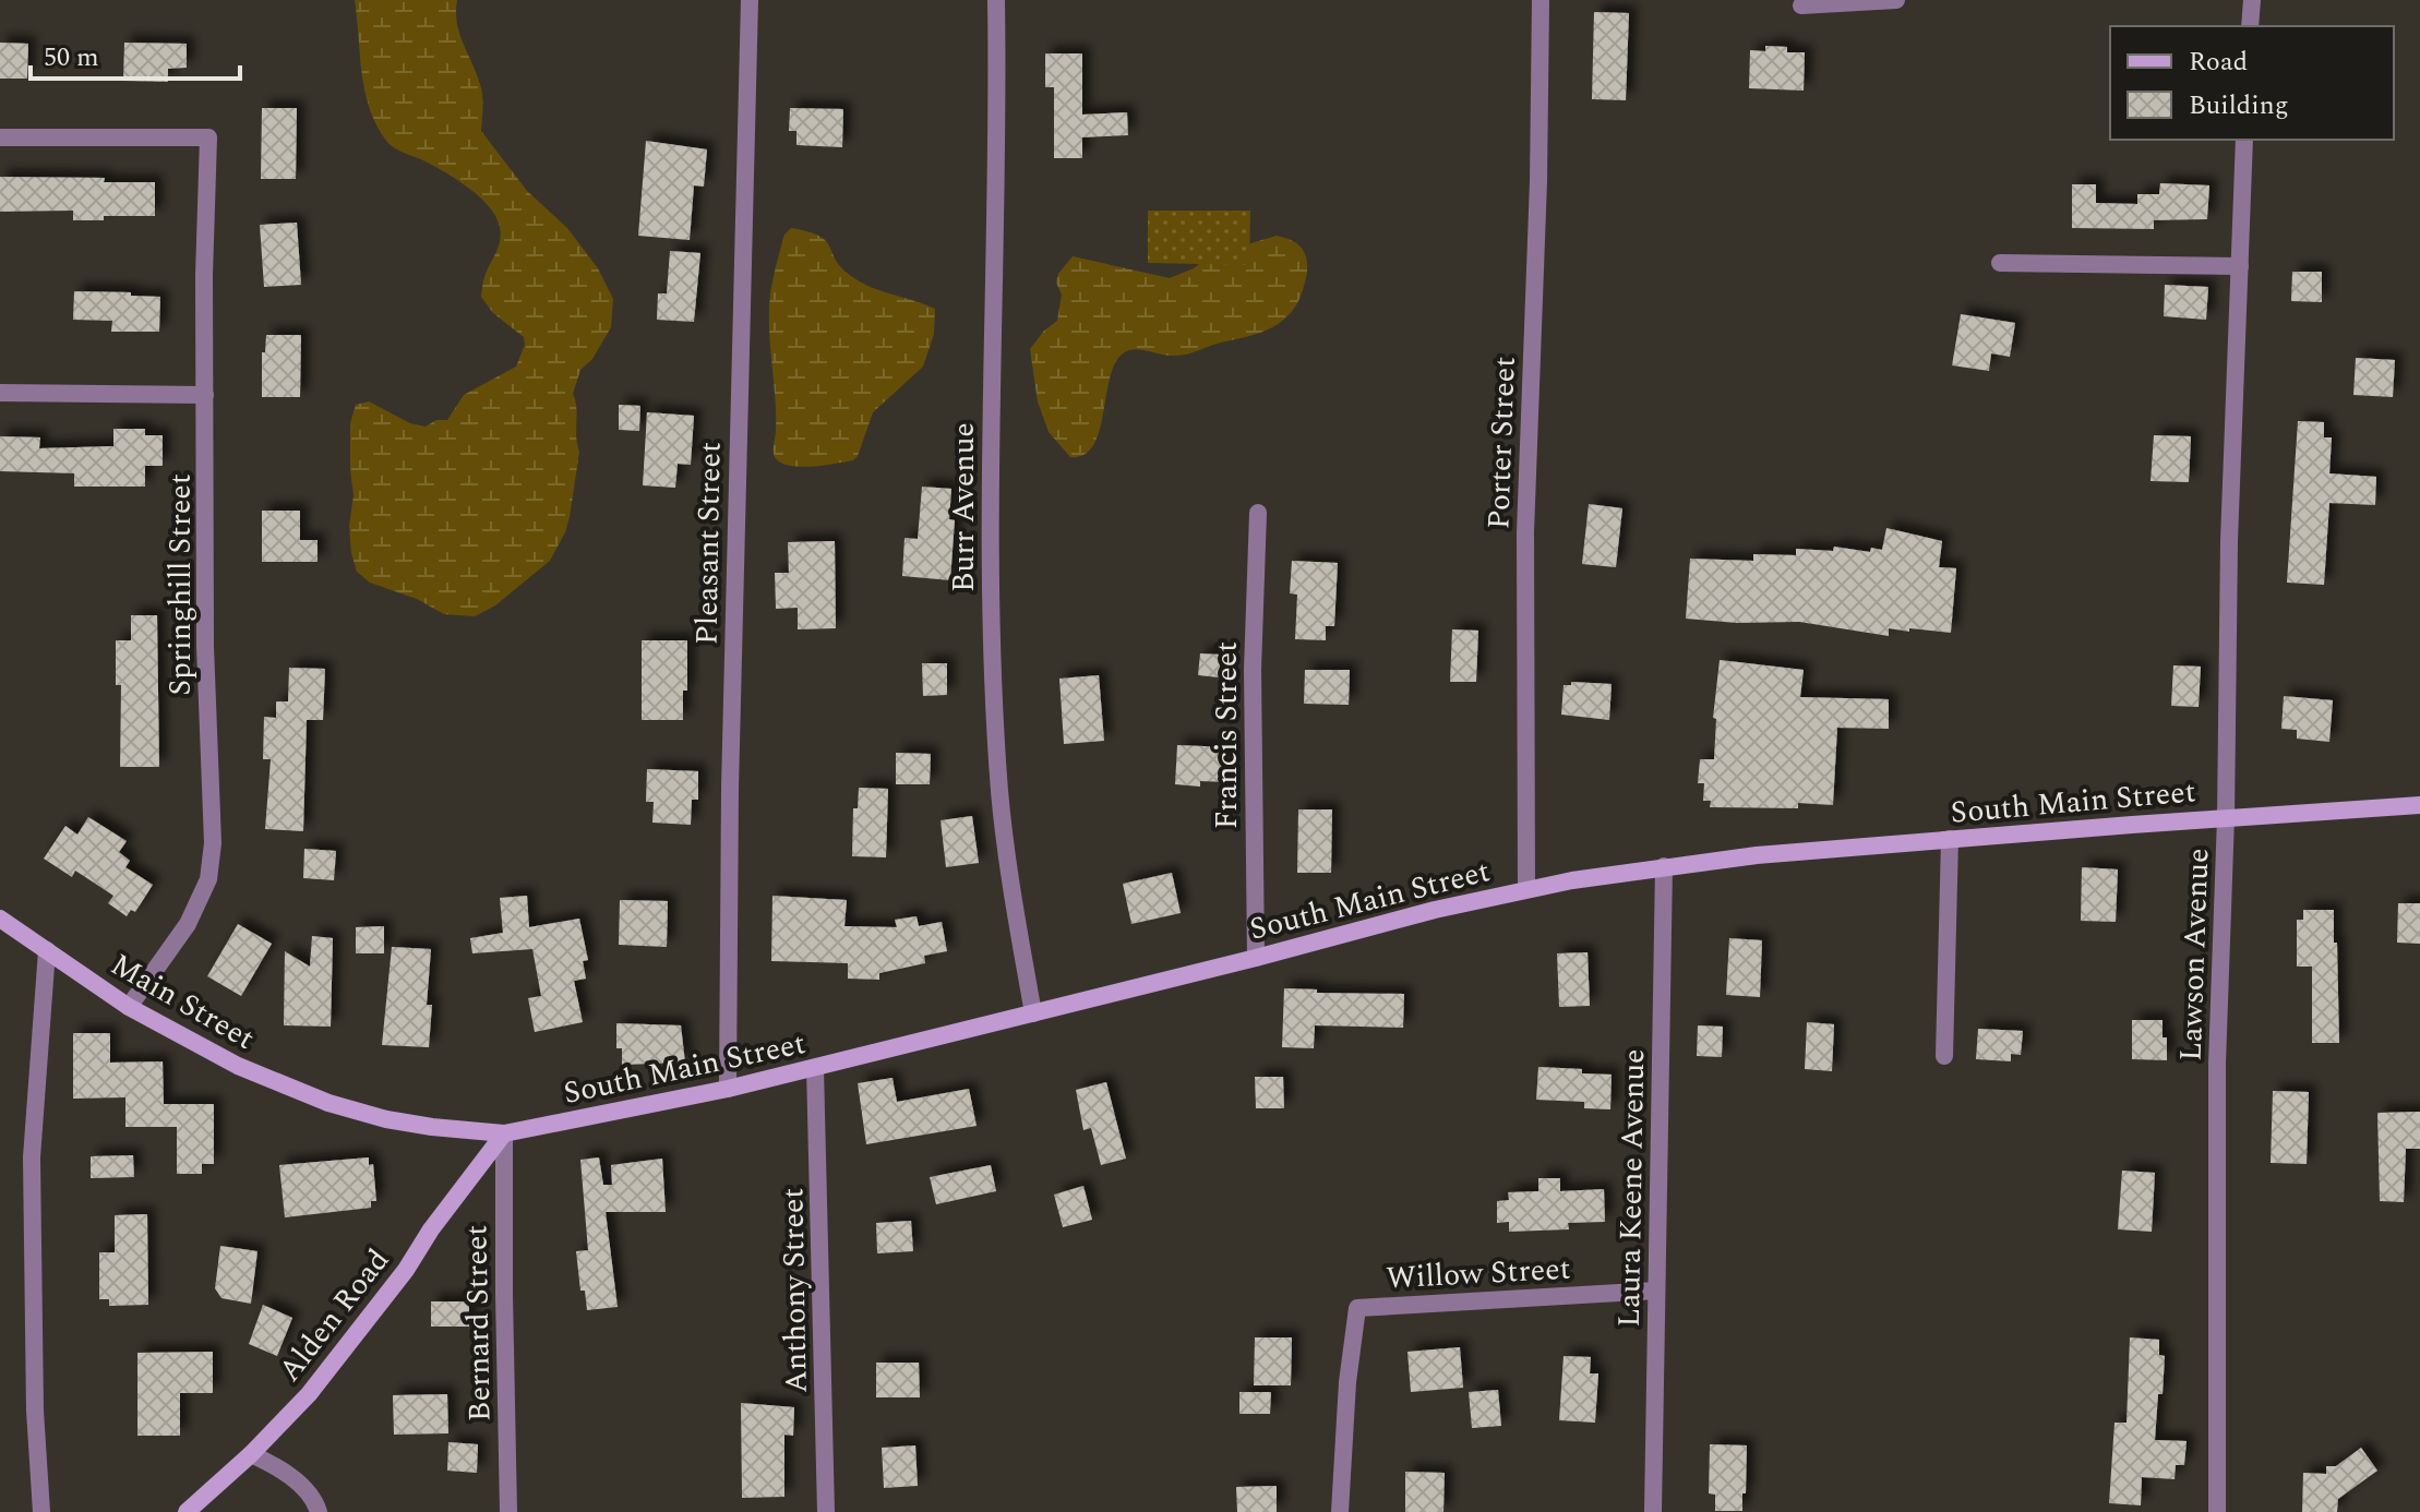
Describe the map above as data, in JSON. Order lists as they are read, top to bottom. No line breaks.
{"streets":{"main road":["South Main Street","Main Street","Alden Road"],"street":["Porter Street","Burr Avenue","Pleasant Street","Springhill Street","Francis Street","Lawson Avenue","Laura Keene Avenue","Willow Street","Anthony Street","Bernard Street"]},"crossings":[["Porter Street","South Main Street"],["Burr Avenue","South Main Street"],["Pleasant Street","South Main Street"],["Springhill Street","Main Street"],["Francis Street","South Main Street"],["South Main Street","Lawson Avenue"],["South Main Street","Main Street"],["South Main Street","Laura Keene Avenue"],["South Main Street","Anthony Street"],["South Main Street","Alden Road"],["South Main Street","Bernard Street"],["Laura Keene Avenue","Willow Street"],["Alden Road","Bernard Street"]],"legend":["Road","Building"],"scale_bar":"50 m"}
